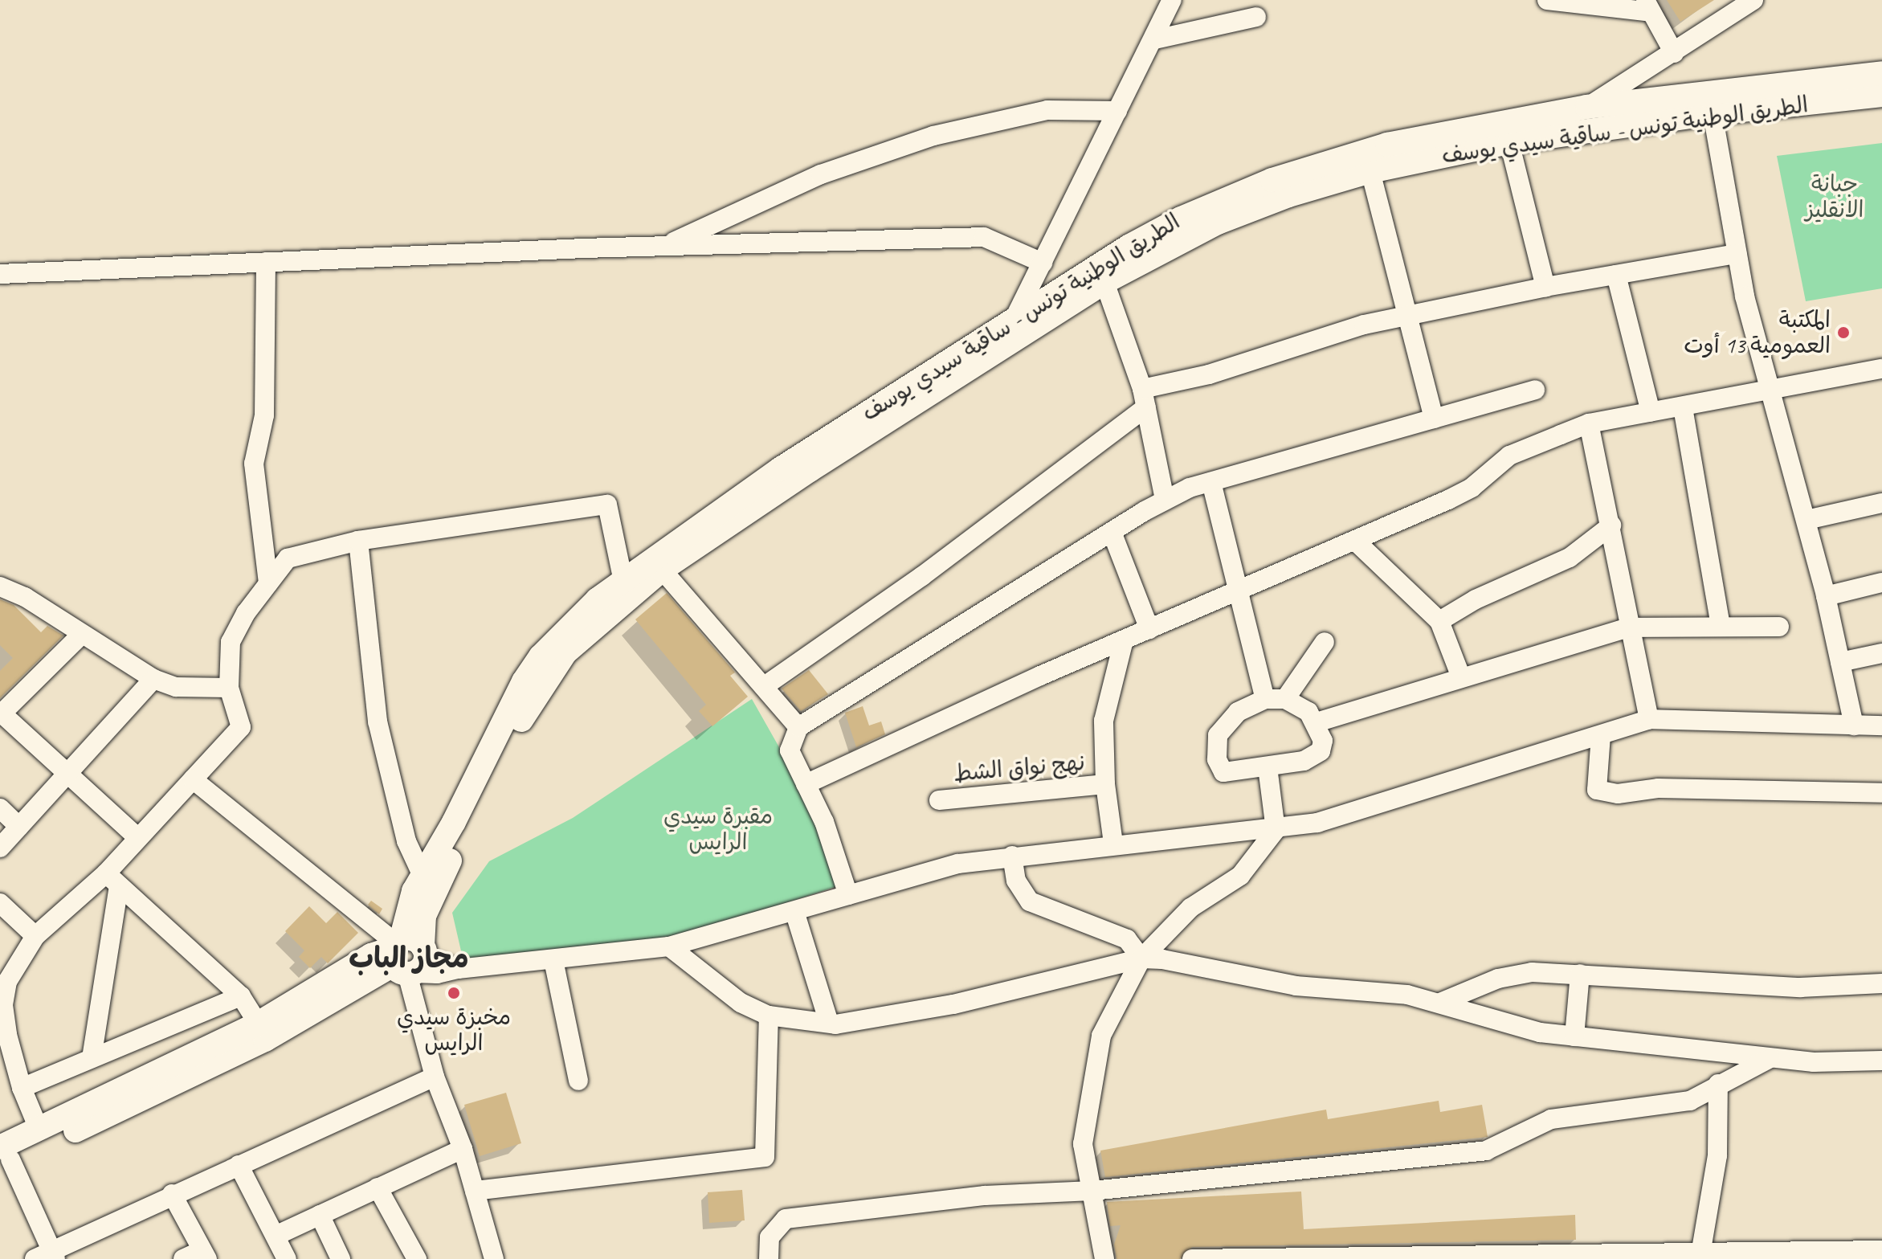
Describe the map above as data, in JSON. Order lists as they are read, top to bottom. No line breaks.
{"streets":{"main road":["الطريق الوطنية تونس - ساقية سيدي يوسف"],"street":["نهج نواق الشط"]},"districts":["مجاز الباب"],"parks":["جبانة الانقليز","مقبرة سيدي الرايس"],"places":["المكتبة العمومية 13 أوت","مخبزة سيدي الرايس"]}
